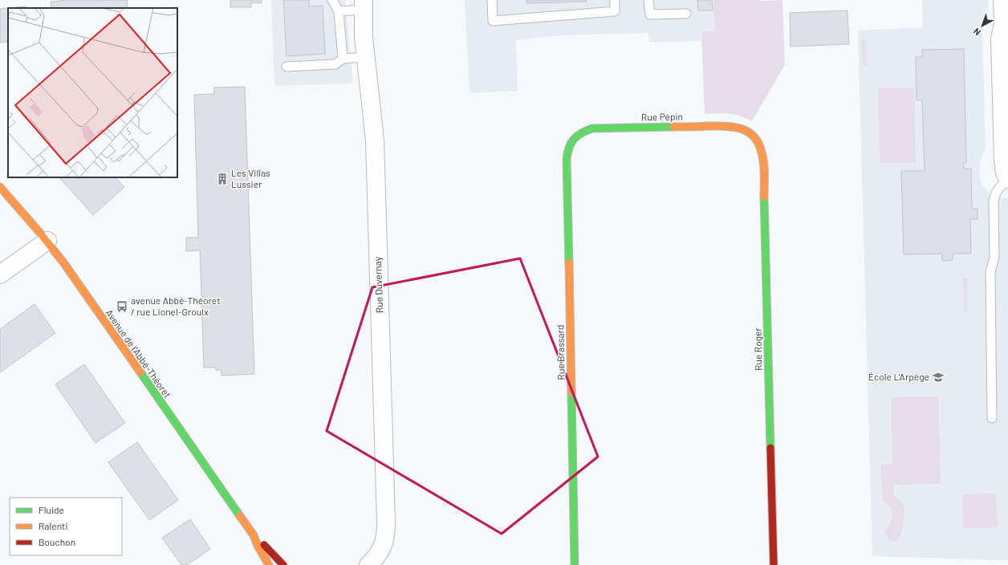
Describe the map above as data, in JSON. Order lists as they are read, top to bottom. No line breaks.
{"streets":{"street":["Rue Pépin","Rue Duvernay","Rue Roger","Rue Brassard","Avenue de l'Abbé-Théoret"]},"crossings":[["Rue Pépin","Rue Roger"],["Rue Pépin","Rue Brassard"]],"places":{"building":["Les Villas Lussier"],"bus stop":["avenue Abbé-Théoret / rue Lionel-Groulx"],"school or university":["École L'Arpège"]},"legend":["Fluide","Ralenti","Bouchon"],"north":"bottom left"}
